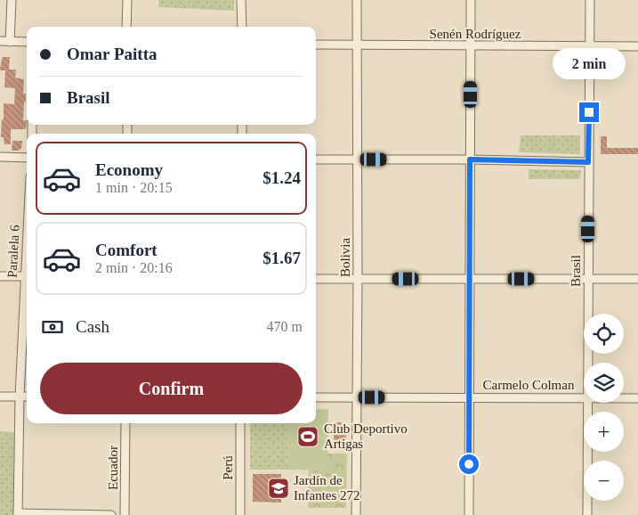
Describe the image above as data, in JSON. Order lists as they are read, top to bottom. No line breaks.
{"streets":{"street":["Senén Rodríguez","Paralela 6","Bolivia","Brasil","Carmelo Colman","Ecuador","Perú"]},"crossings":[["Senén Rodríguez","Bolivia"],["Senén Rodríguez","Brasil"],["Bolivia","Carmelo Colman"]],"places":{"sports":["Club Deportivo Artigas"],"school or university":["Jardín de Infantes 272"]},"page":{"banner":["Omar Paitta","Brasil"],"bubble":"2 min","list":[{"name":"Economy","note":"1 min · 20:15","value":"$1.24"},{"name":"Comfort","note":"2 min · 20:16","value":"$1.67"}],"pay":["Cash","470 m"],"map_buttons":["+","−"],"buttons":"Confirm"}}
